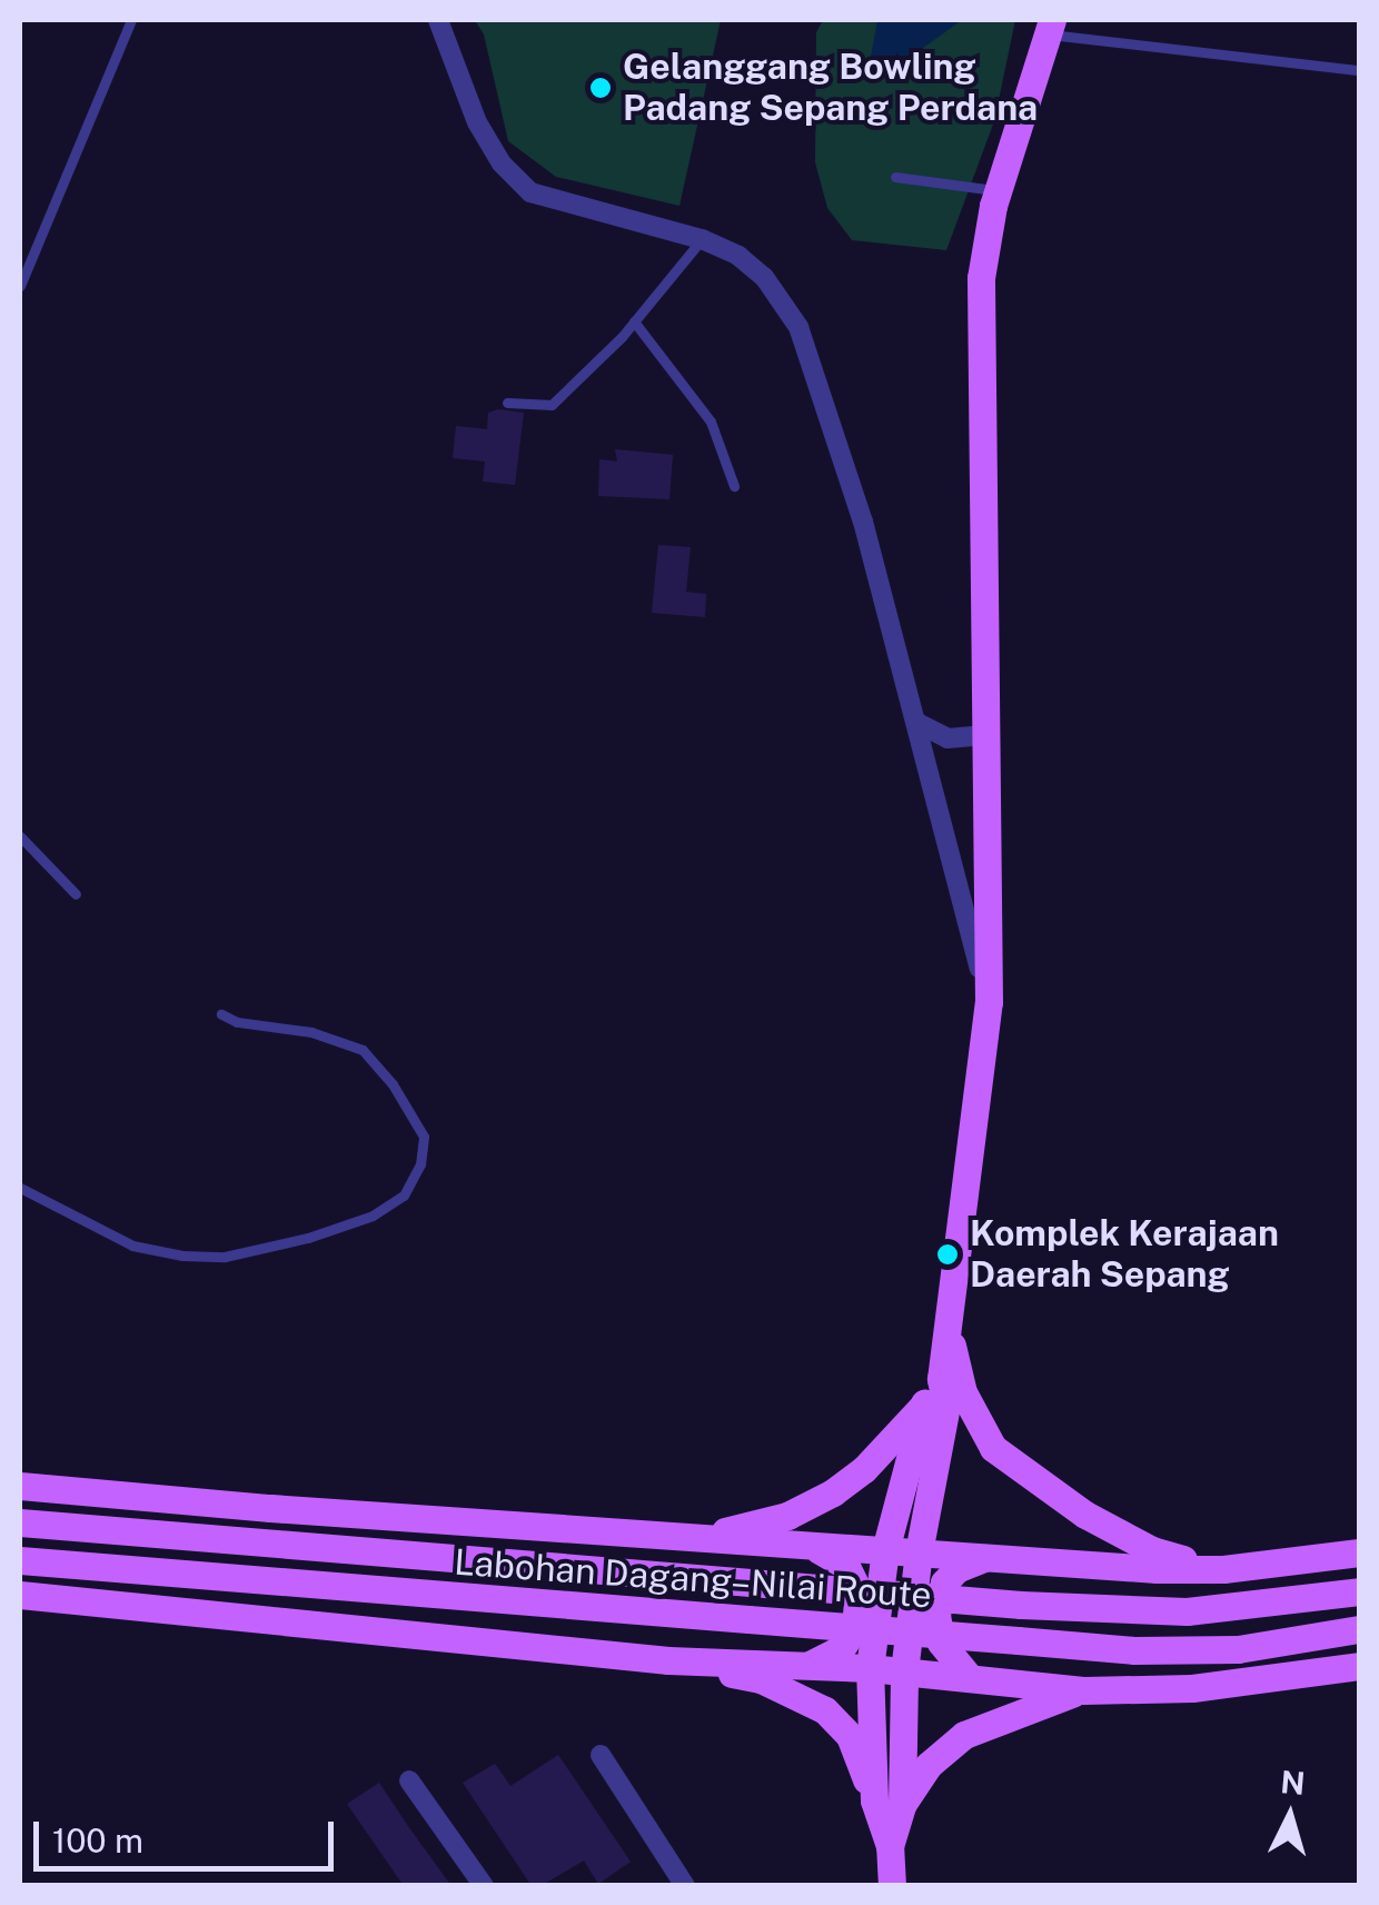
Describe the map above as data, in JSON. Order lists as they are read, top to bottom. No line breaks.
{"streets":{"main road":["Labohan Dagang–Nilai Route"]},"places":["Gelanggang Bowling Padang Sepang Perdana","Komplek Kerajaan Daerah Sepang"],"scale_bar":"100 m","north":"top"}
